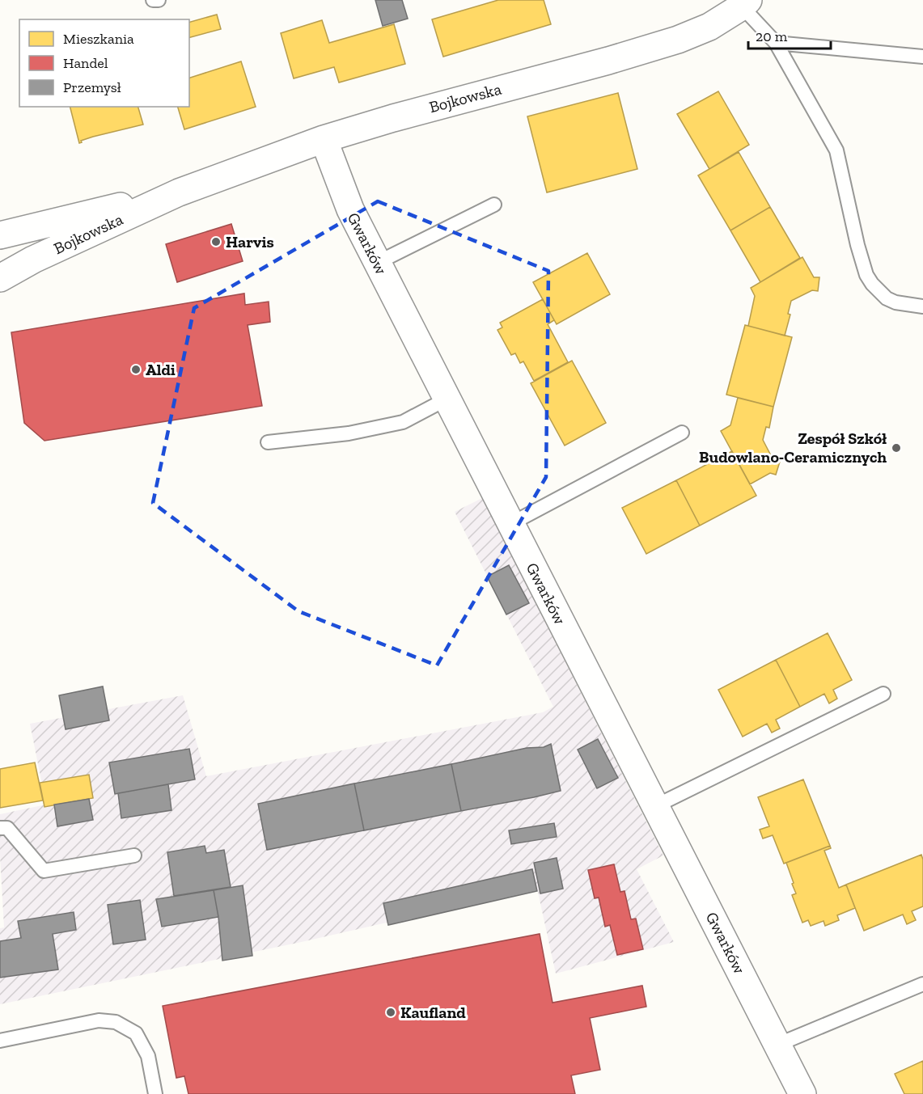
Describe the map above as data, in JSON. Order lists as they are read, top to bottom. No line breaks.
{"streets":{"street":["Bojkowska","Gwarków"]},"crossings":[["Bojkowska","Gwarków"]],"places":["Harvis","Aldi","Zespół Szkół Budowlano-Ceramicznych","Kaufland"],"legend":["Mieszkania","Handel","Przemysł"],"scale_bar":"20 m"}
